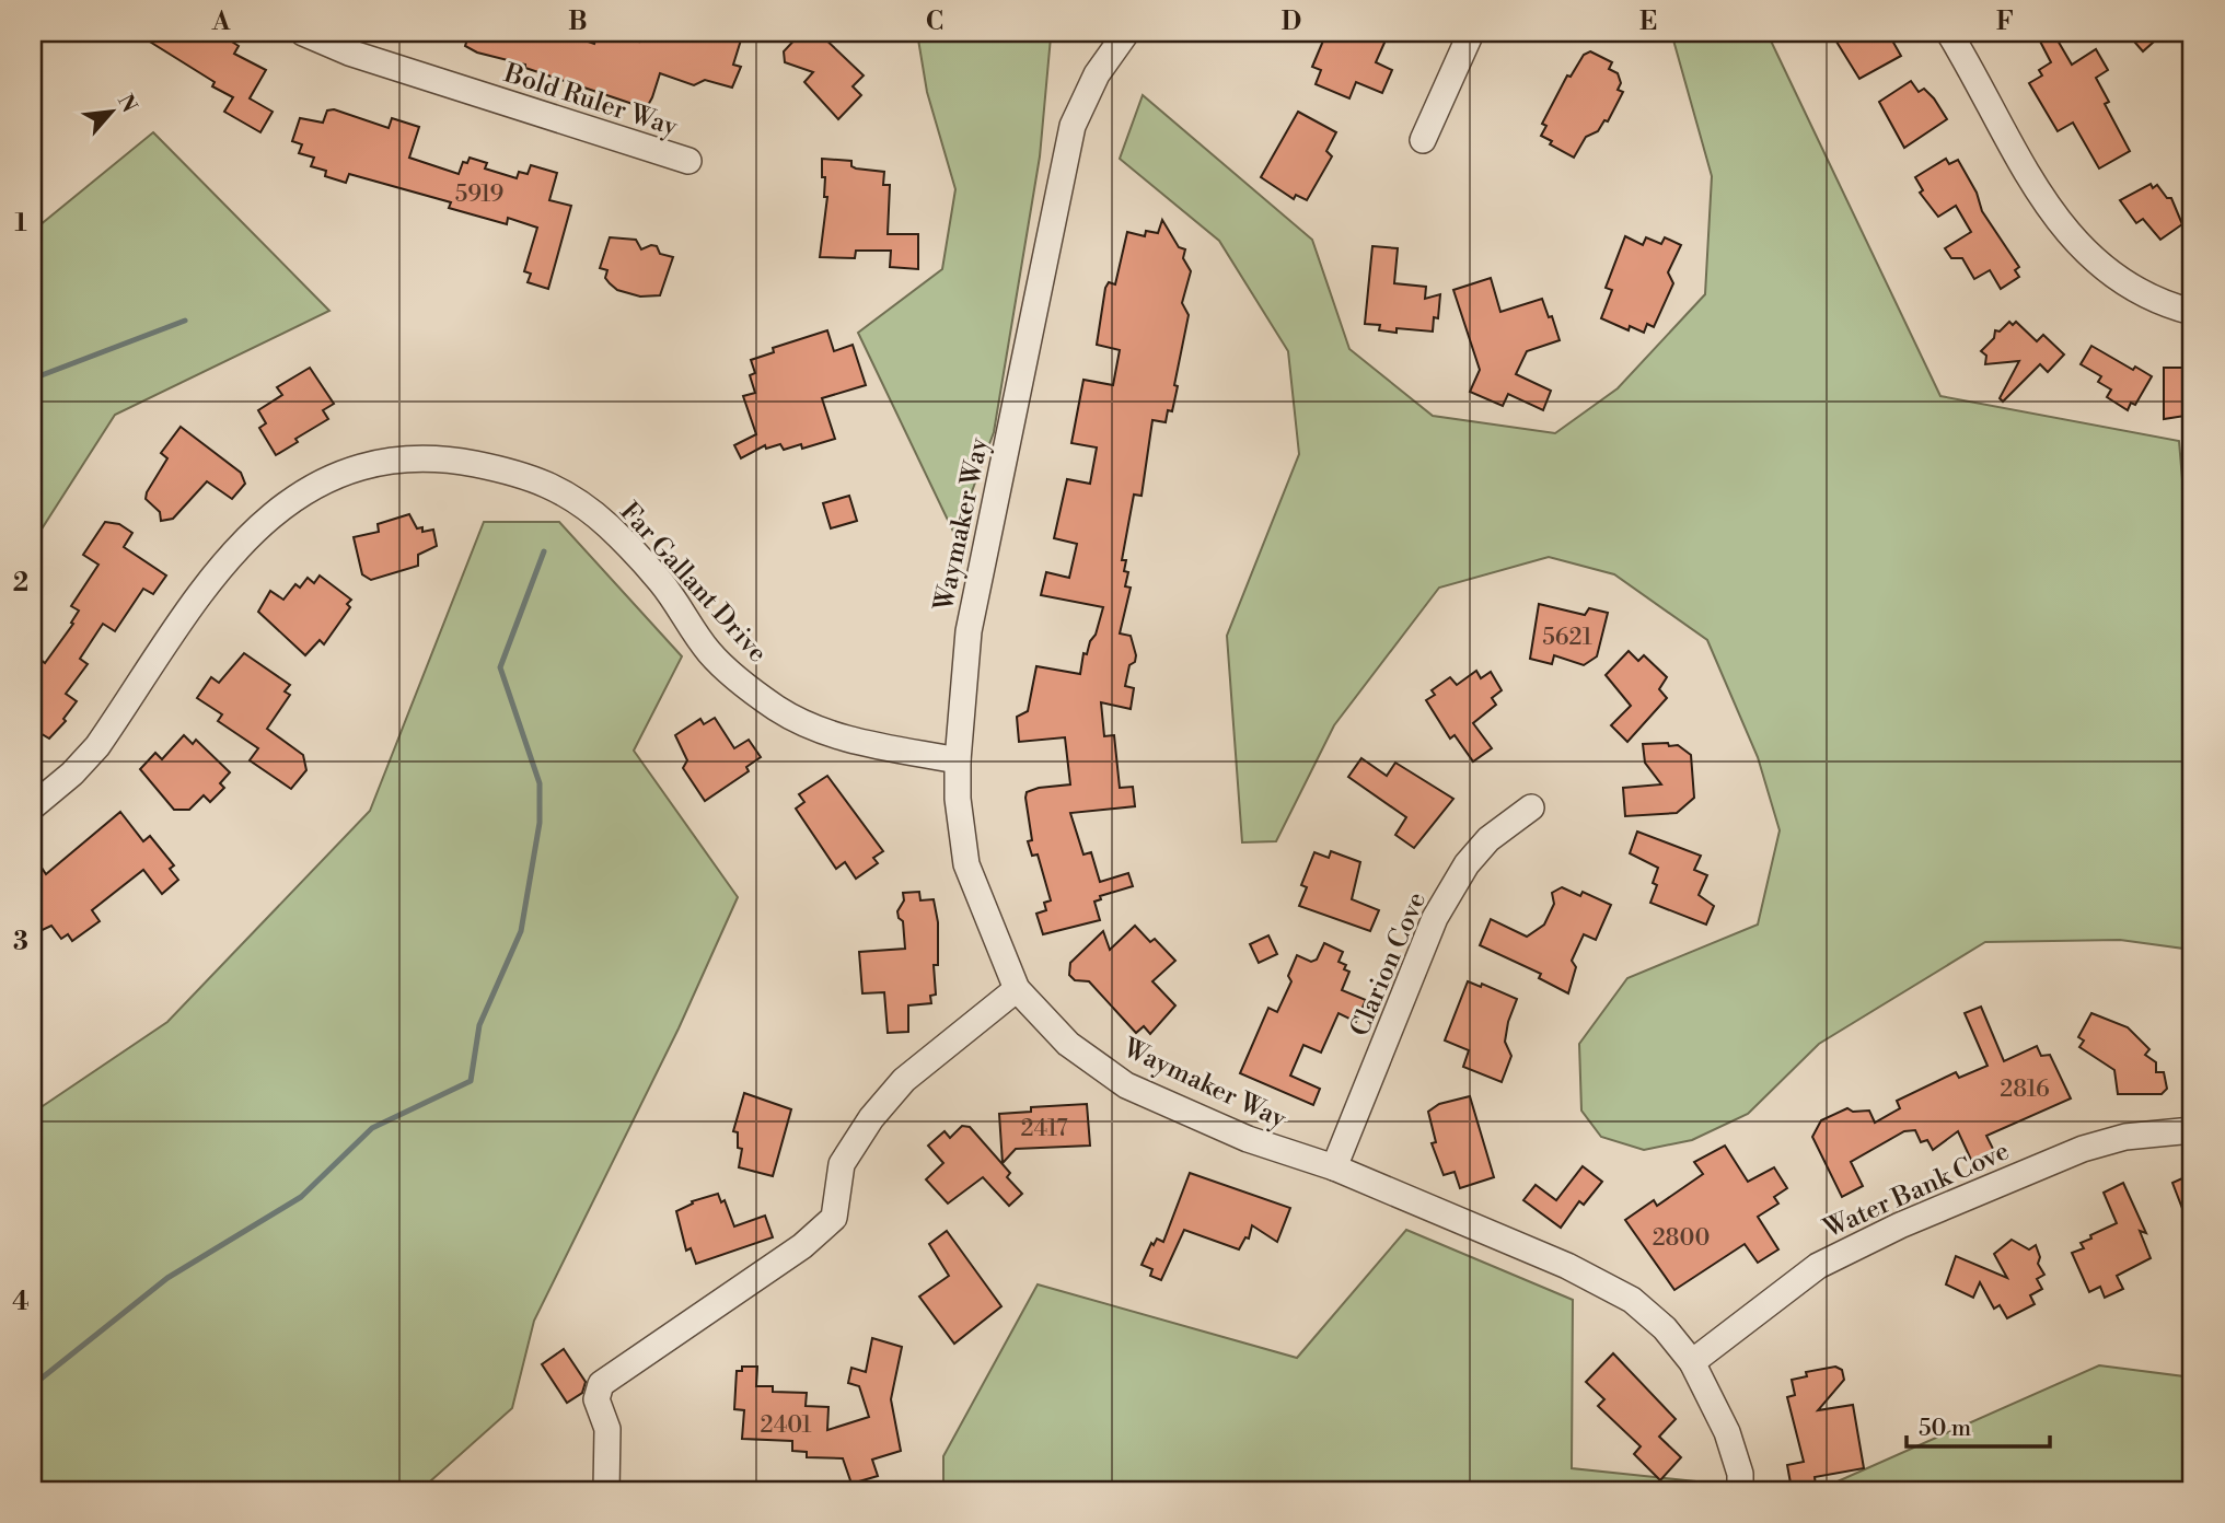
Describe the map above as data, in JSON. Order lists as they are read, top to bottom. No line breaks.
{"streets":{"street":["Bold Ruler Way","Waymaker Way","Far Gallant Drive","Clarion Cove","Water Bank Cove"]},"crossings":[["Waymaker Way","Far Gallant Drive"],["Waymaker Way","Clarion Cove"],["Waymaker Way","Water Bank Cove"]],"house_numbers":["5919","5621","2816","2417","2800","2401"],"scale_bar":"50 m","north":"top right","grid":{"columns":["A","B","C","D","E","F"],"rows":["1","2","3","4"]}}
